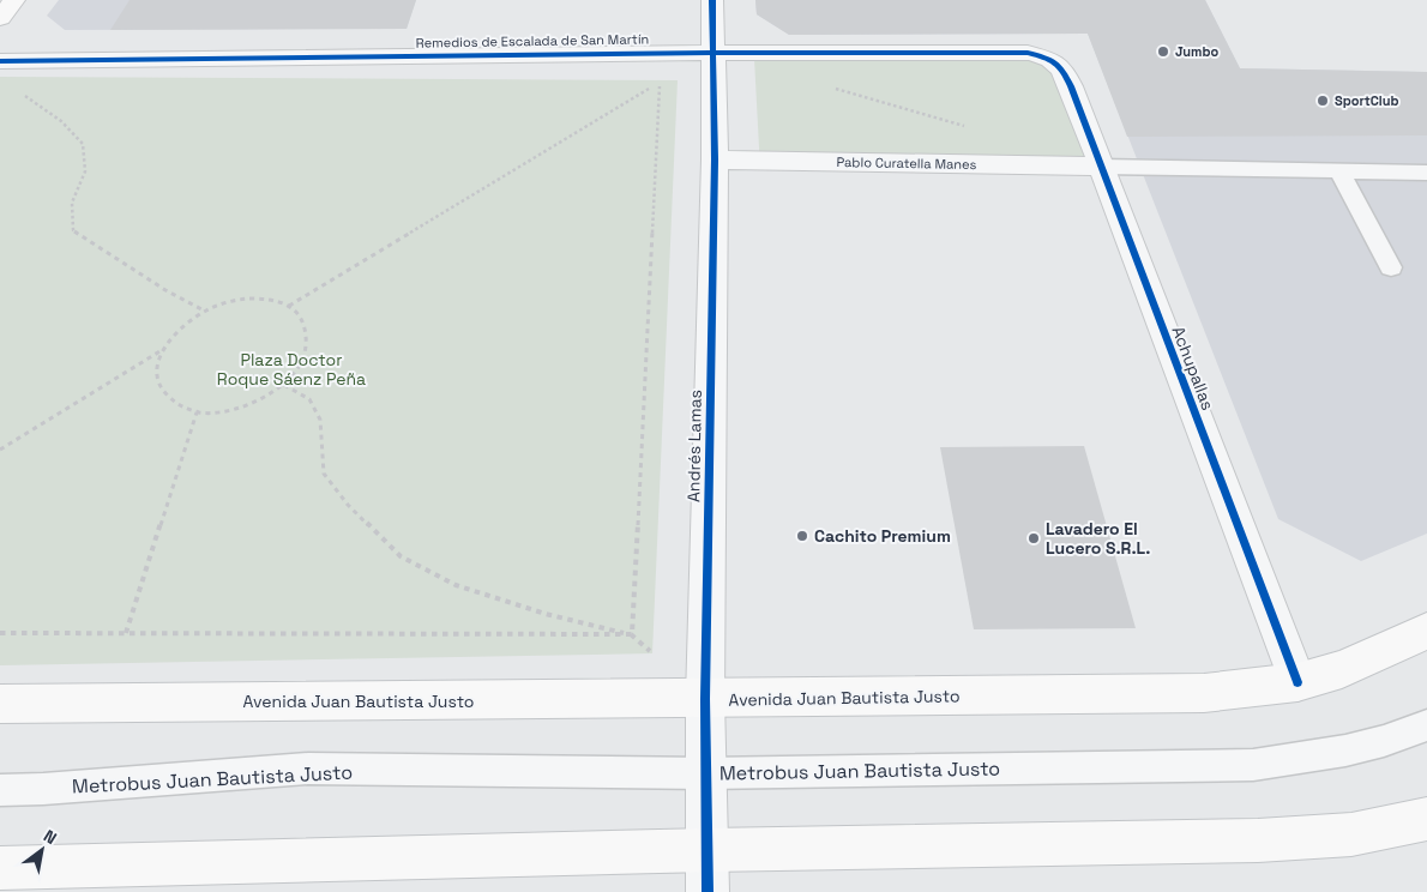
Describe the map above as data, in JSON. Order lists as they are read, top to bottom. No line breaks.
{"streets":{"main road":["Avenida Juan Bautista Justo"],"street":["Remedios de Escalada de San Martín","Pablo Curatella Manes","Achupallas","Andrés Lamas"],"lane":["Metrobus Juan Bautista Justo"]},"crossings":[["Remedios de Escalada de San Martín","Achupallas"],["Remedios de Escalada de San Martín","Andrés Lamas"],["Pablo Curatella Manes","Achupallas"],["Pablo Curatella Manes","Andrés Lamas"],["Achupallas","Avenida Juan Bautista Justo"],["Andrés Lamas","Avenida Juan Bautista Justo"],["Andrés Lamas","Metrobus Juan Bautista Justo"]],"parks":["Plaza Doctor Roque Sáenz Peña"],"places":["Jumbo","SportClub","Cachito Premium","Lavadero El Lucero S.R.L."],"north":"top right"}
